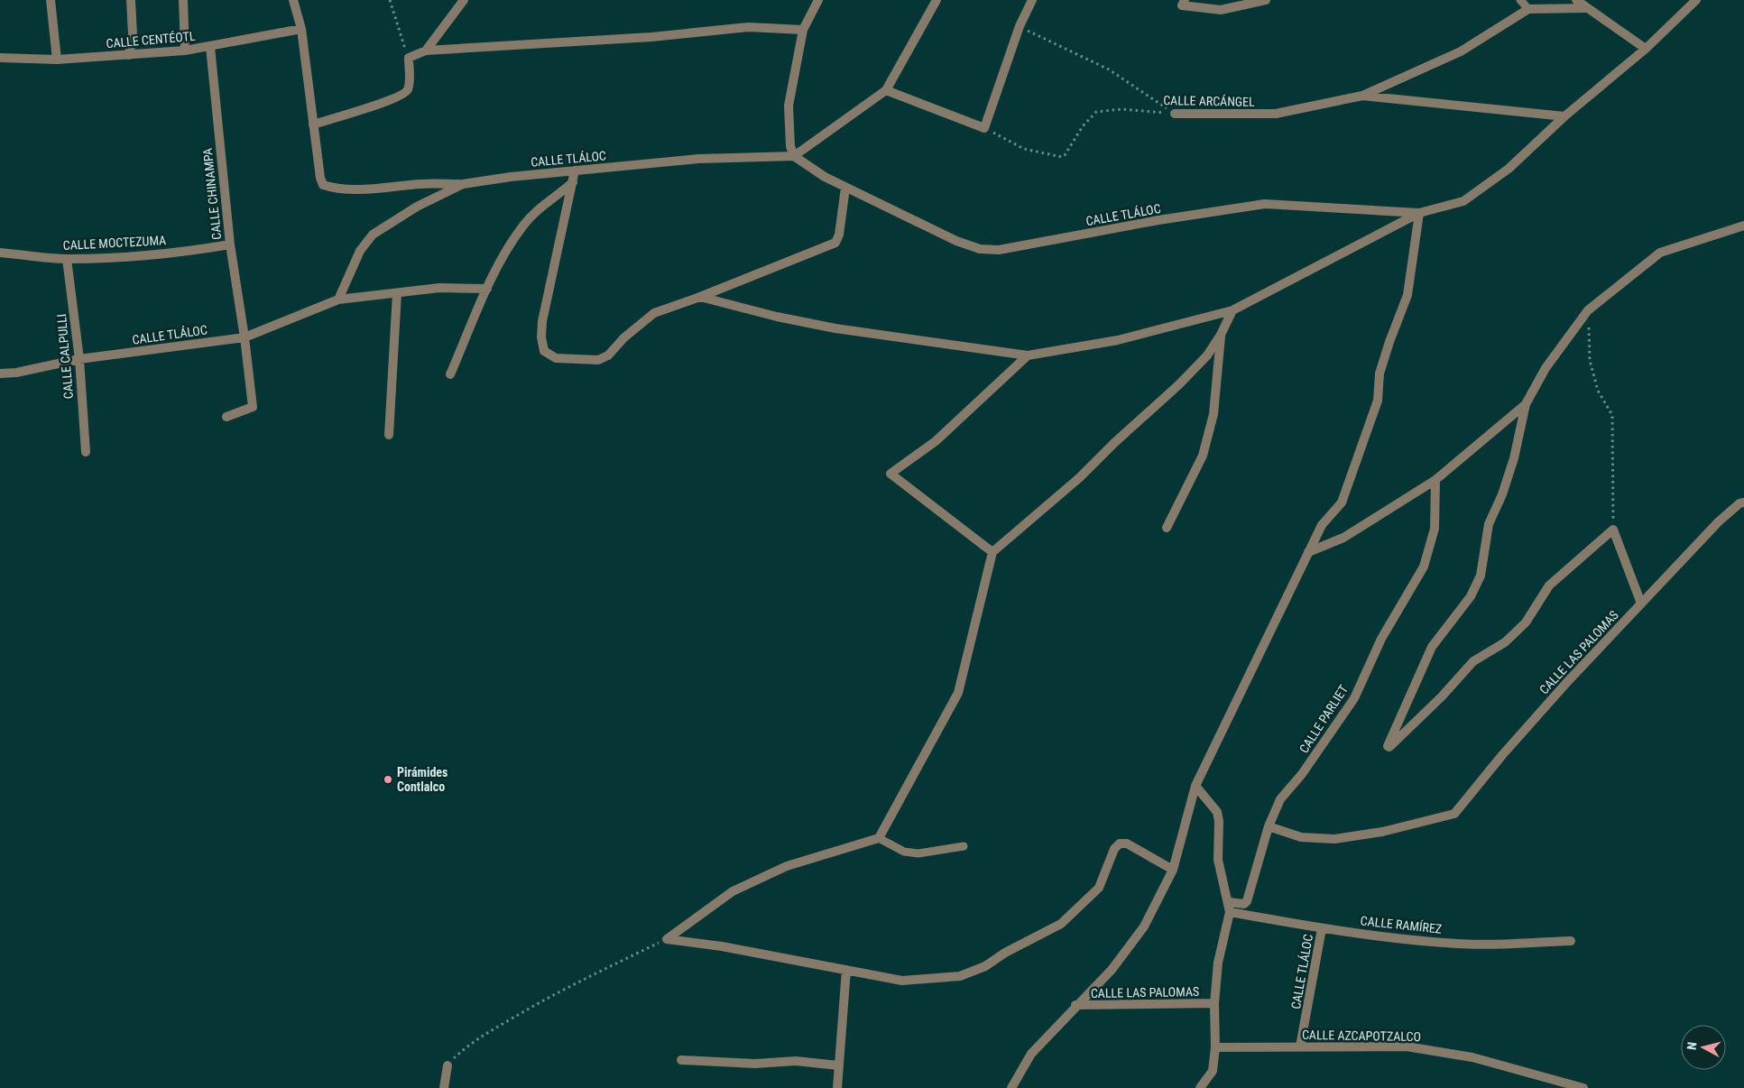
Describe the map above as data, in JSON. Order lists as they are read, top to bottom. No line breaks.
{"streets":{"street":["CALLE CENTÉOTL","CALLE ARCÁNGEL","CALLE TLÁLOC","CALLE CHINAMPA","CALLE MOCTEZUMA","CALLE CALPULLI","CALLE LAS PALOMAS","CALLE PARLIET","CALLE RAMÍREZ","CALLE AZCAPOTZALCO"]},"crossings":[["CALLE CENTÉOTL","CALLE CHINAMPA"],["CALLE TLÁLOC","CALLE CHINAMPA"],["CALLE TLÁLOC","CALLE CALPULLI"],["CALLE TLÁLOC","CALLE RAMÍREZ"],["CALLE TLÁLOC","CALLE AZCAPOTZALCO"],["CALLE CHINAMPA","CALLE MOCTEZUMA"],["CALLE MOCTEZUMA","CALLE CALPULLI"],["CALLE LAS PALOMAS","CALLE PARLIET"]],"places":["Pirámides Contlalco"],"north":"left"}
